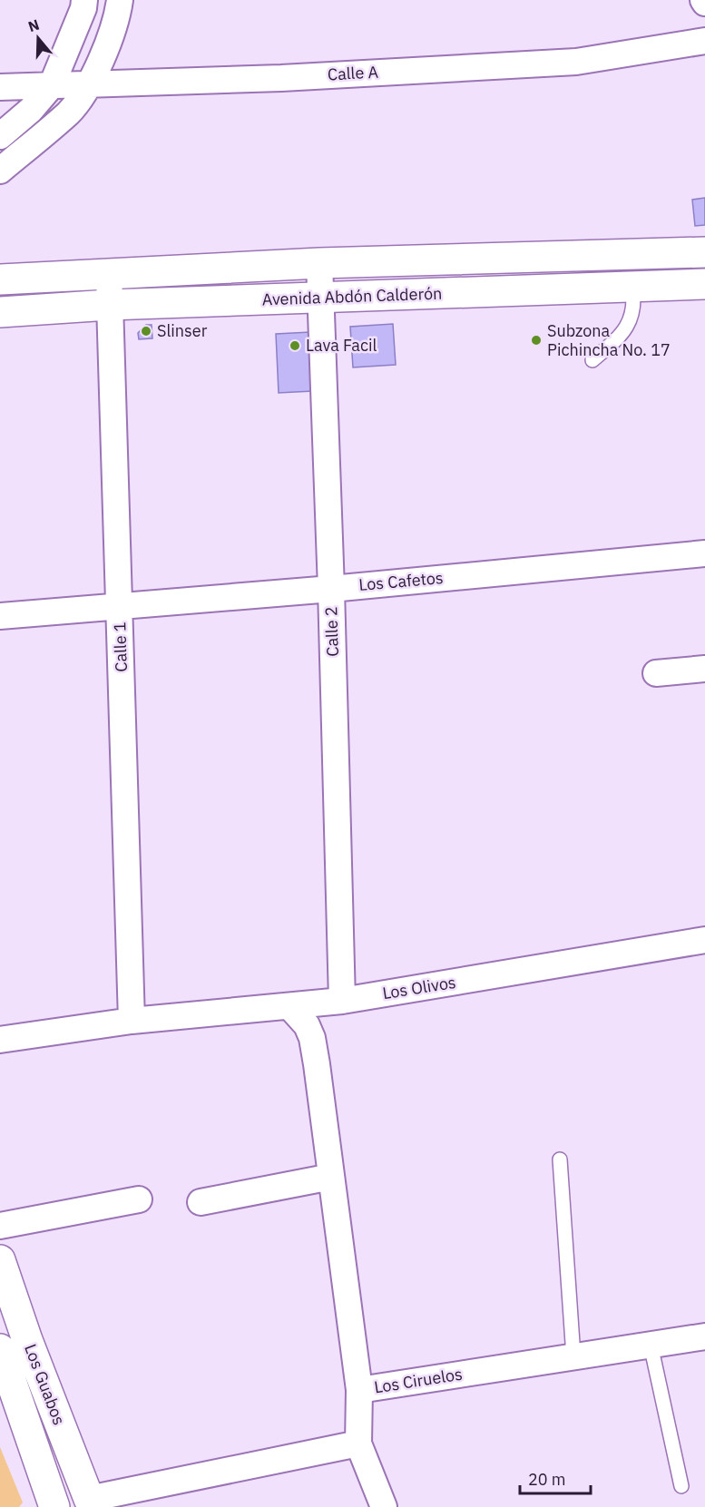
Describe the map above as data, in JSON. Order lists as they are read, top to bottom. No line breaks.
{"streets":{"main road":["Avenida Abdón Calderón","Los Guabos"],"street":["Calle A","Los Cafetos","Calle 2","Calle 1","Los Olivos","Los Ciruelos"]},"crossings":[["Avenida Abdón Calderón","Calle 2"],["Avenida Abdón Calderón","Calle 1"],["Los Cafetos","Calle 2"],["Los Cafetos","Calle 1"],["Calle 2","Los Olivos"],["Calle 1","Los Olivos"]],"places":["Slinser","Subzona Pichincha No. 17","Lava Facil"],"scale_bar":"20 m","north":"top"}
